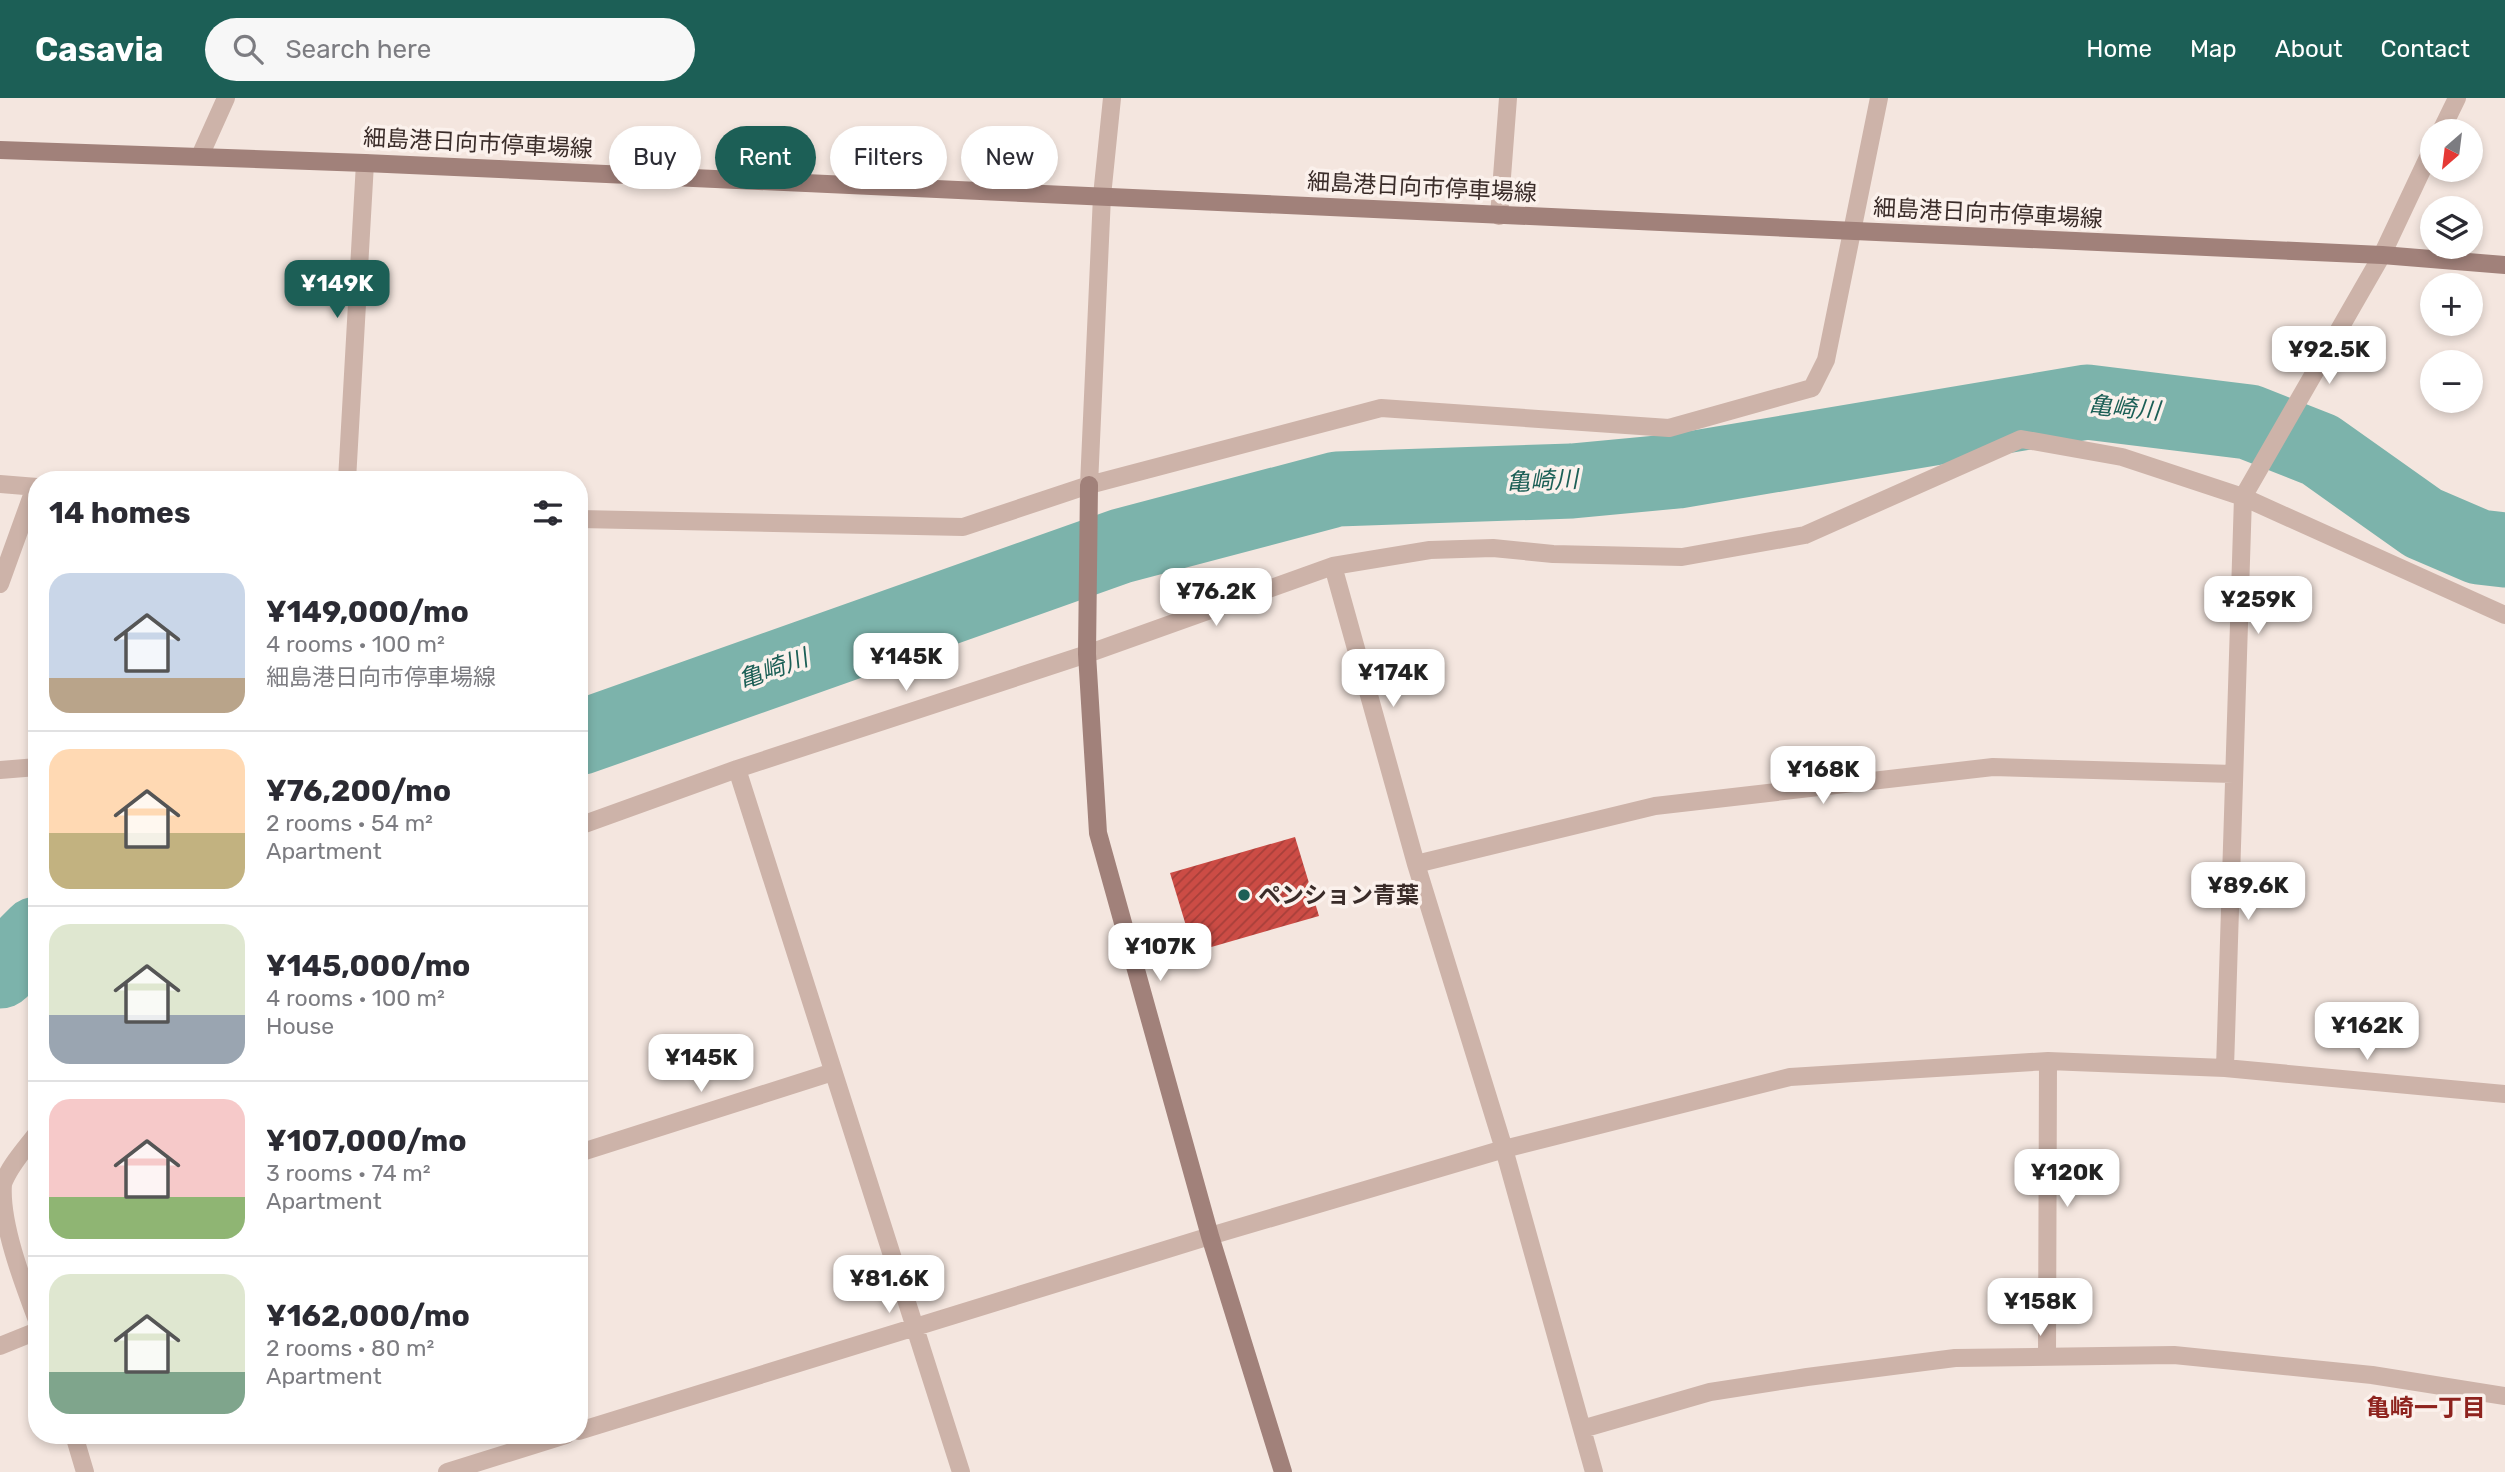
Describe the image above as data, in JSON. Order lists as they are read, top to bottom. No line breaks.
{"streets":{"main road":["細島港日向市停車場線"]},"districts":["亀崎一丁目"],"water":["亀崎川"],"places":["ペンション青葉"],"north":"bottom left","page":{"header":"Casavia","search":"Search here","nav":["Home","Map","About","Contact"],"map_buttons":["+","−"],"chip":["Buy","Rent","Filters","New"],"price":["¥149K","¥92.5K","¥76.2K","¥259K","¥145K","¥174K","¥168K","¥89.6K","¥107K","¥162K","¥145K","¥120K","¥81.6K","¥158K"],"heading":"14 homes","list":[{"name":"¥149,000/mo","note":"4 rooms · 100 m² · 細島港日向市停車場線"},{"name":"¥76,200/mo","note":"2 rooms · 54 m² · Apartment"},{"name":"¥145,000/mo","note":"4 rooms · 100 m² · House"},{"name":"¥107,000/mo","note":"3 rooms · 74 m² · Apartment"},{"name":"¥162,000/mo","note":"2 rooms · 80 m² · Apartment"}]}}
